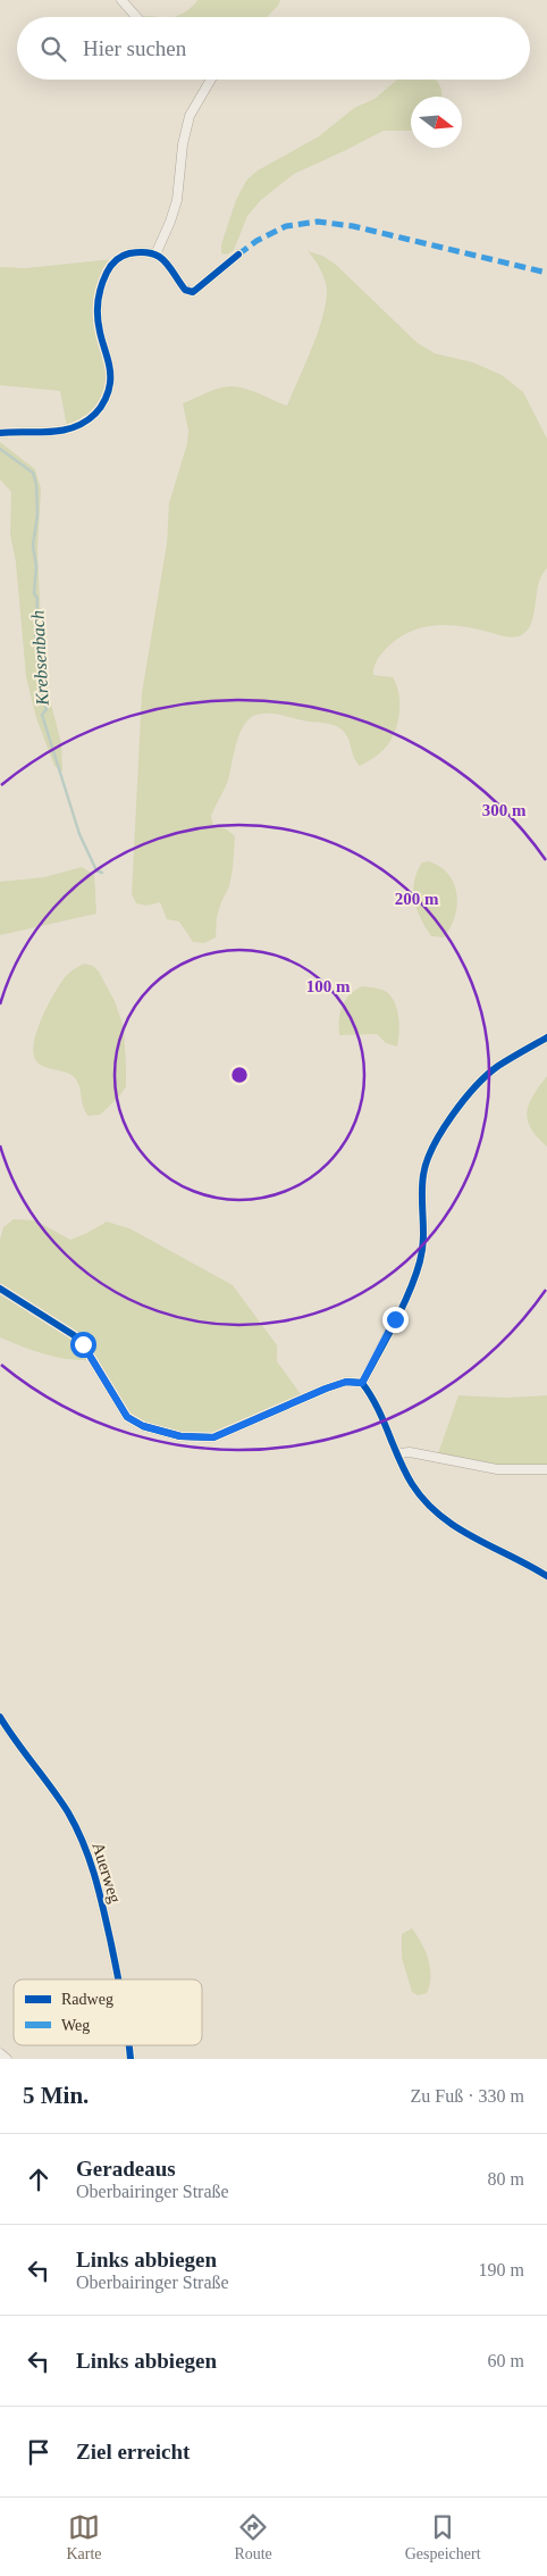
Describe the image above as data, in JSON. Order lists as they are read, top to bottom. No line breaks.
{"streets":{"street":["Auerweg"]},"water":["Krebsenbach"],"legend":["Radweg","Weg"],"north":"right","page":{"search":"Hier suchen","heading":["5 Min.","Zu Fuß · 330 m"],"list":[["Geradeaus","Oberbairinger Straße","80 m"],["Links abbiegen","Oberbairinger Straße","190 m"],["Links abbiegen","60 m"],"Ziel erreicht"],"nav":["Karte","Route","Gespeichert"]},"rings":["300 m","200 m","100 m"]}
